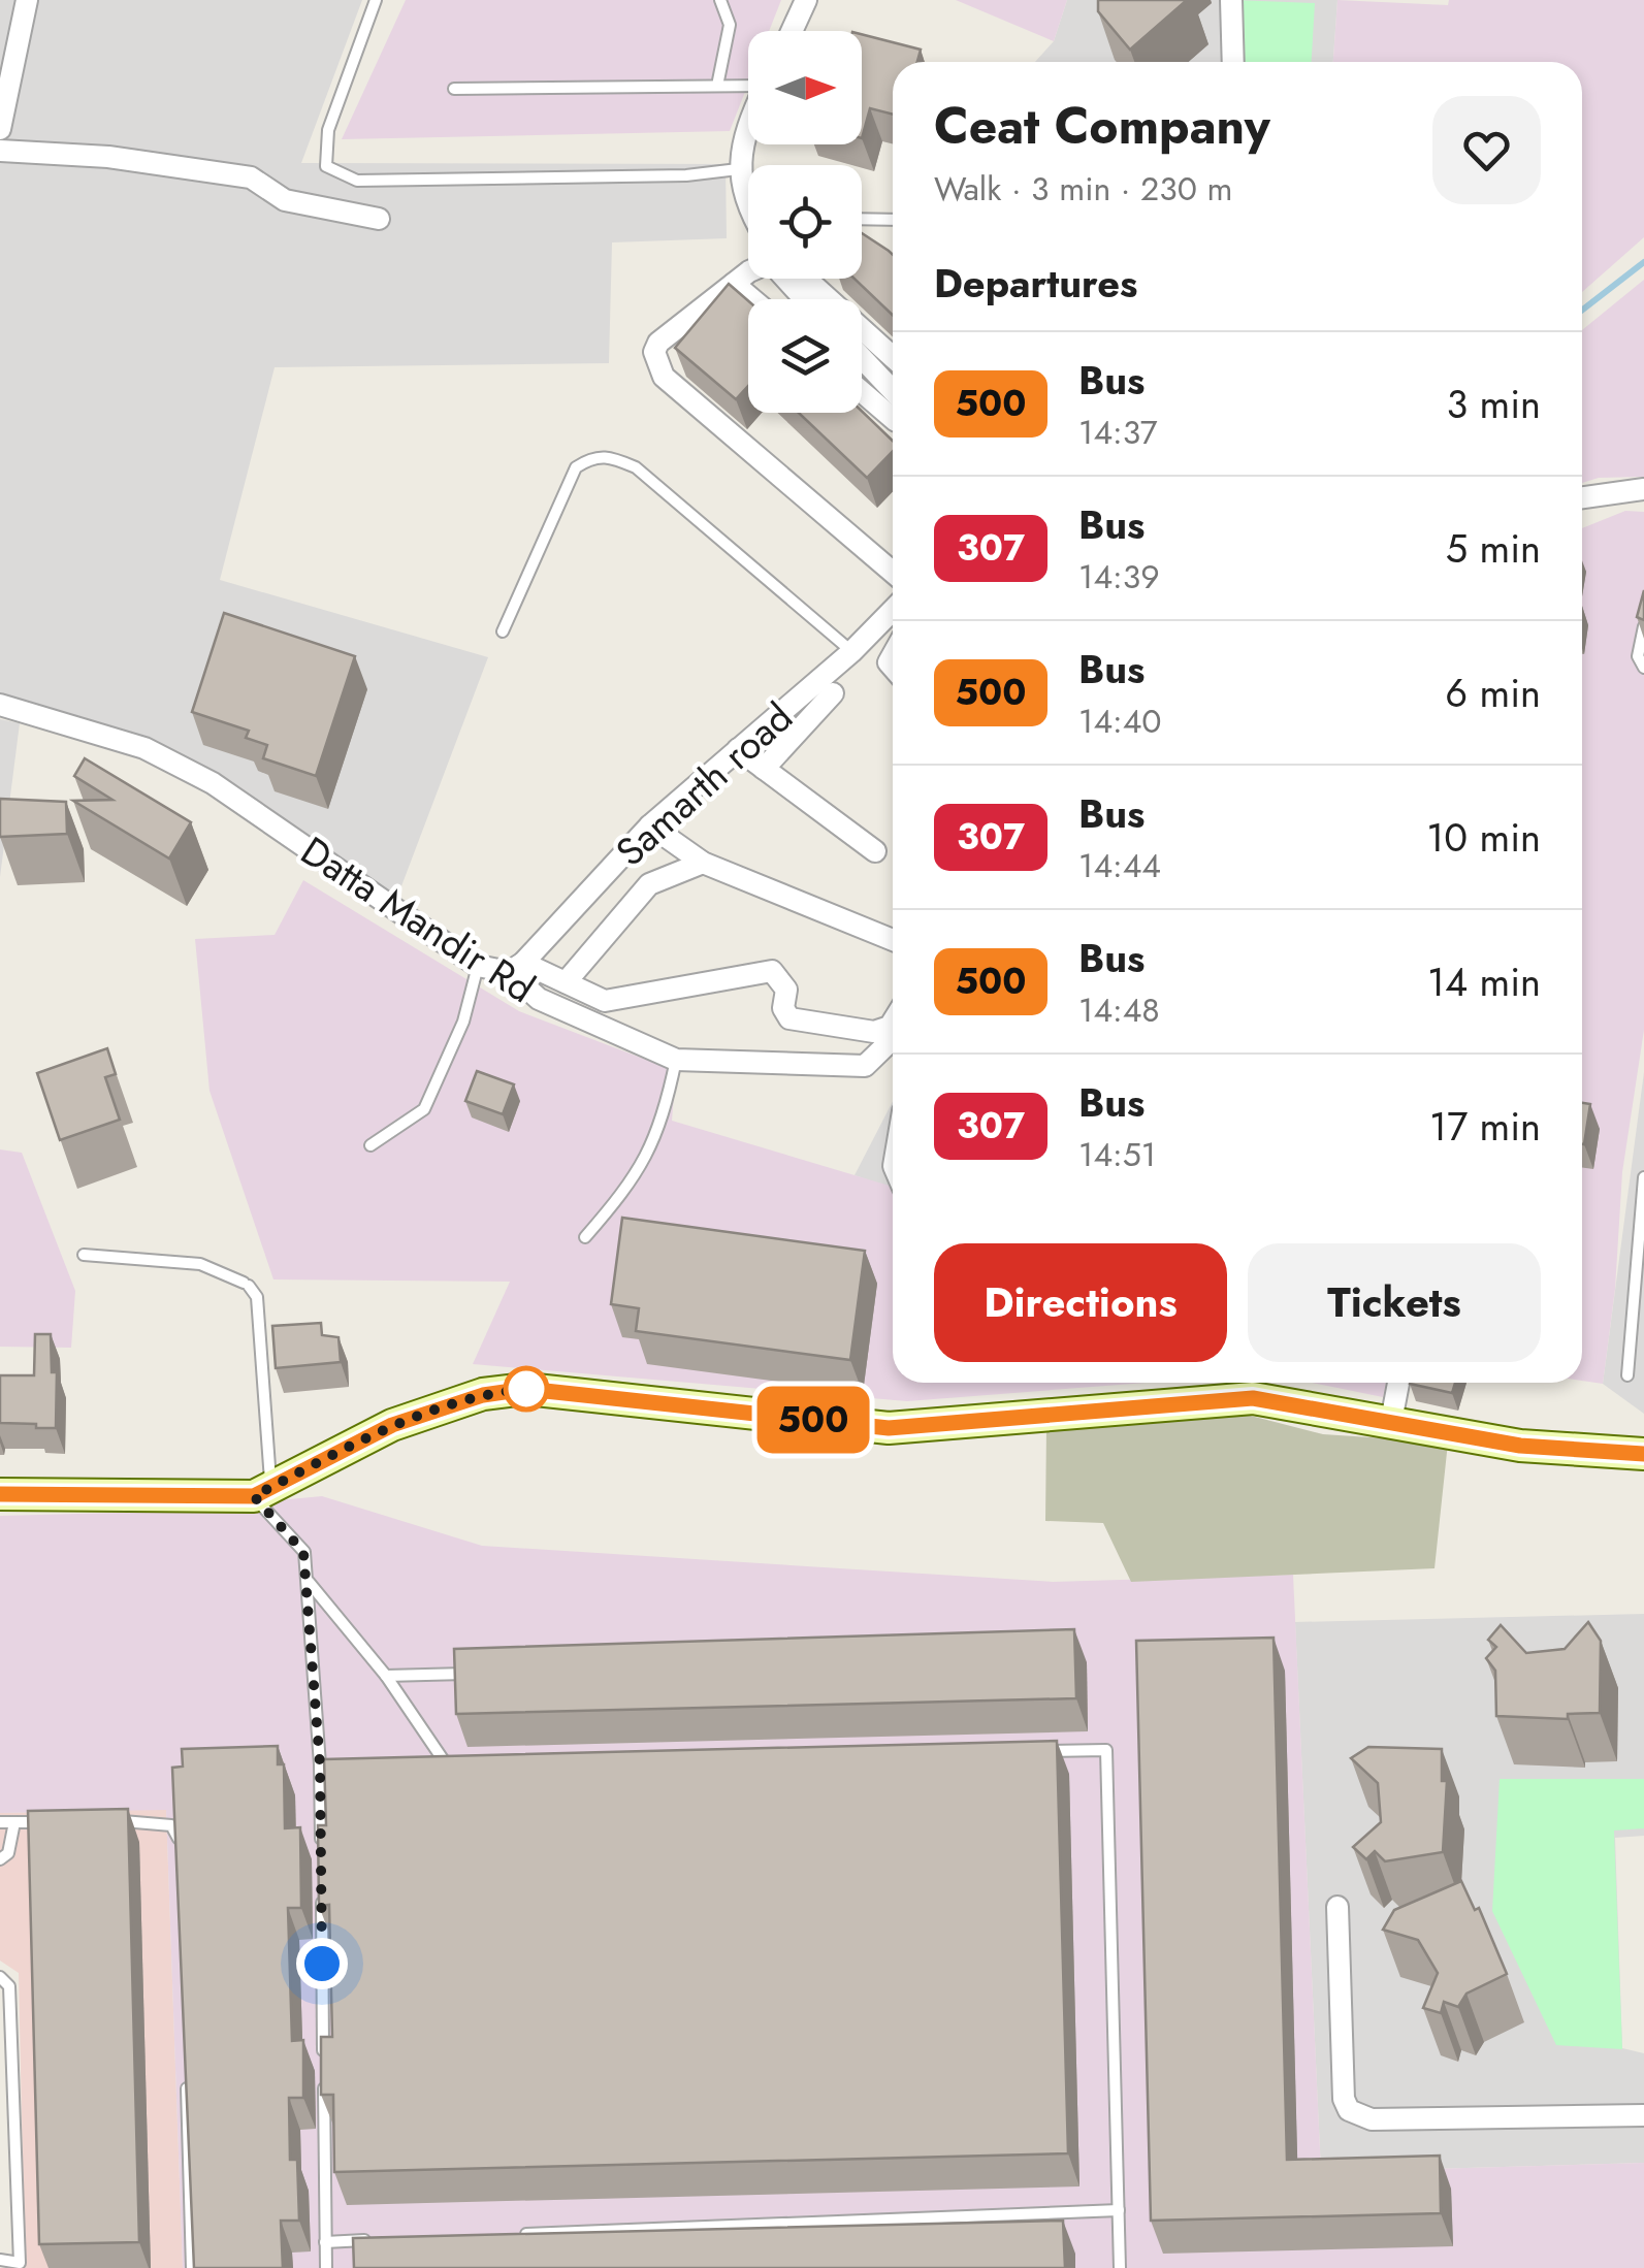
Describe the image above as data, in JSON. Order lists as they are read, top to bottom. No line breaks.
{"streets":{"street":["Samarth road","Datta Mandir Rd"]},"crossings":[["Samarth road","Datta Mandir Rd"]],"lines":["bus line 500"],"north":"right","page":{"on_map":"500","heading":[["Ceat Company","Walk · 3 min · 230 m"],"Departures"],"list":[{"mark":"500","name":"Bus","note":"14:37","value":"3 min"},{"mark":"307","name":"Bus","note":"14:39","value":"5 min"},{"mark":"500","name":"Bus","note":"14:40","value":"6 min"},{"mark":"307","name":"Bus","note":"14:44","value":"10 min"},{"mark":"500","name":"Bus","note":"14:48","value":"14 min"},{"mark":"307","name":"Bus","note":"14:51","value":"17 min"}],"buttons":["Directions","Tickets"]}}
